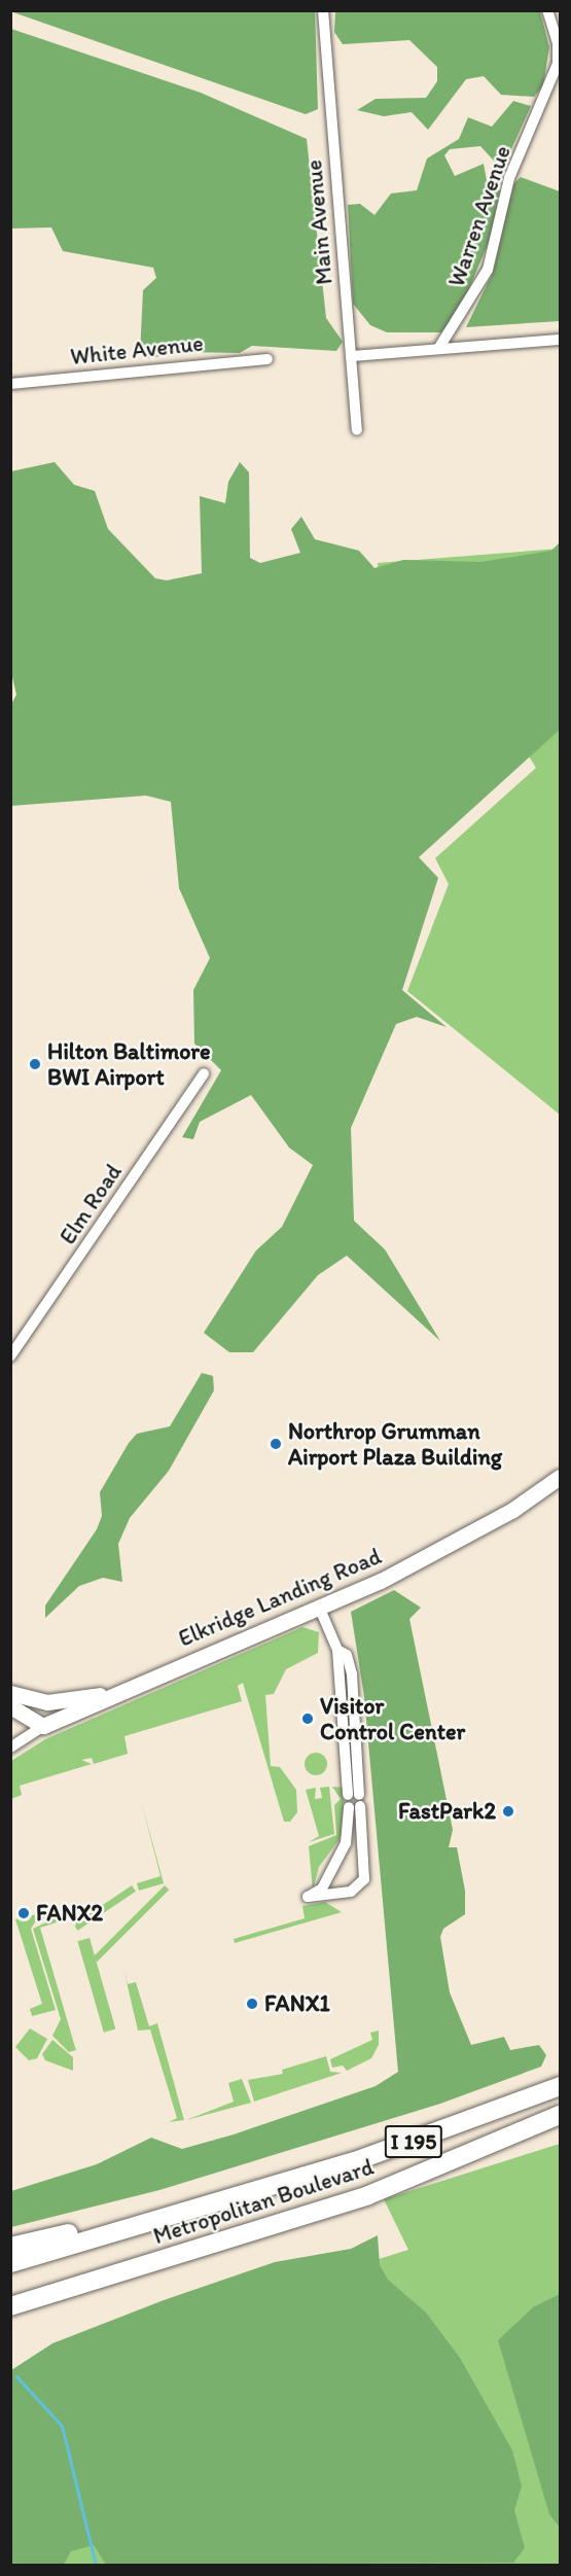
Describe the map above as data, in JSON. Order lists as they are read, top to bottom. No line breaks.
{"streets":{"highway":["I 195","Metropolitan Boulevard"],"main road":["Elkridge Landing Road"],"street":["Warren Avenue","Main Avenue","White Avenue","Elm Road"]},"places":["Hilton Baltimore BWI Airport","Northrop Grumman Airport Plaza Building","Visitor Control Center","FastPark2","FANX2","FANX1"]}
